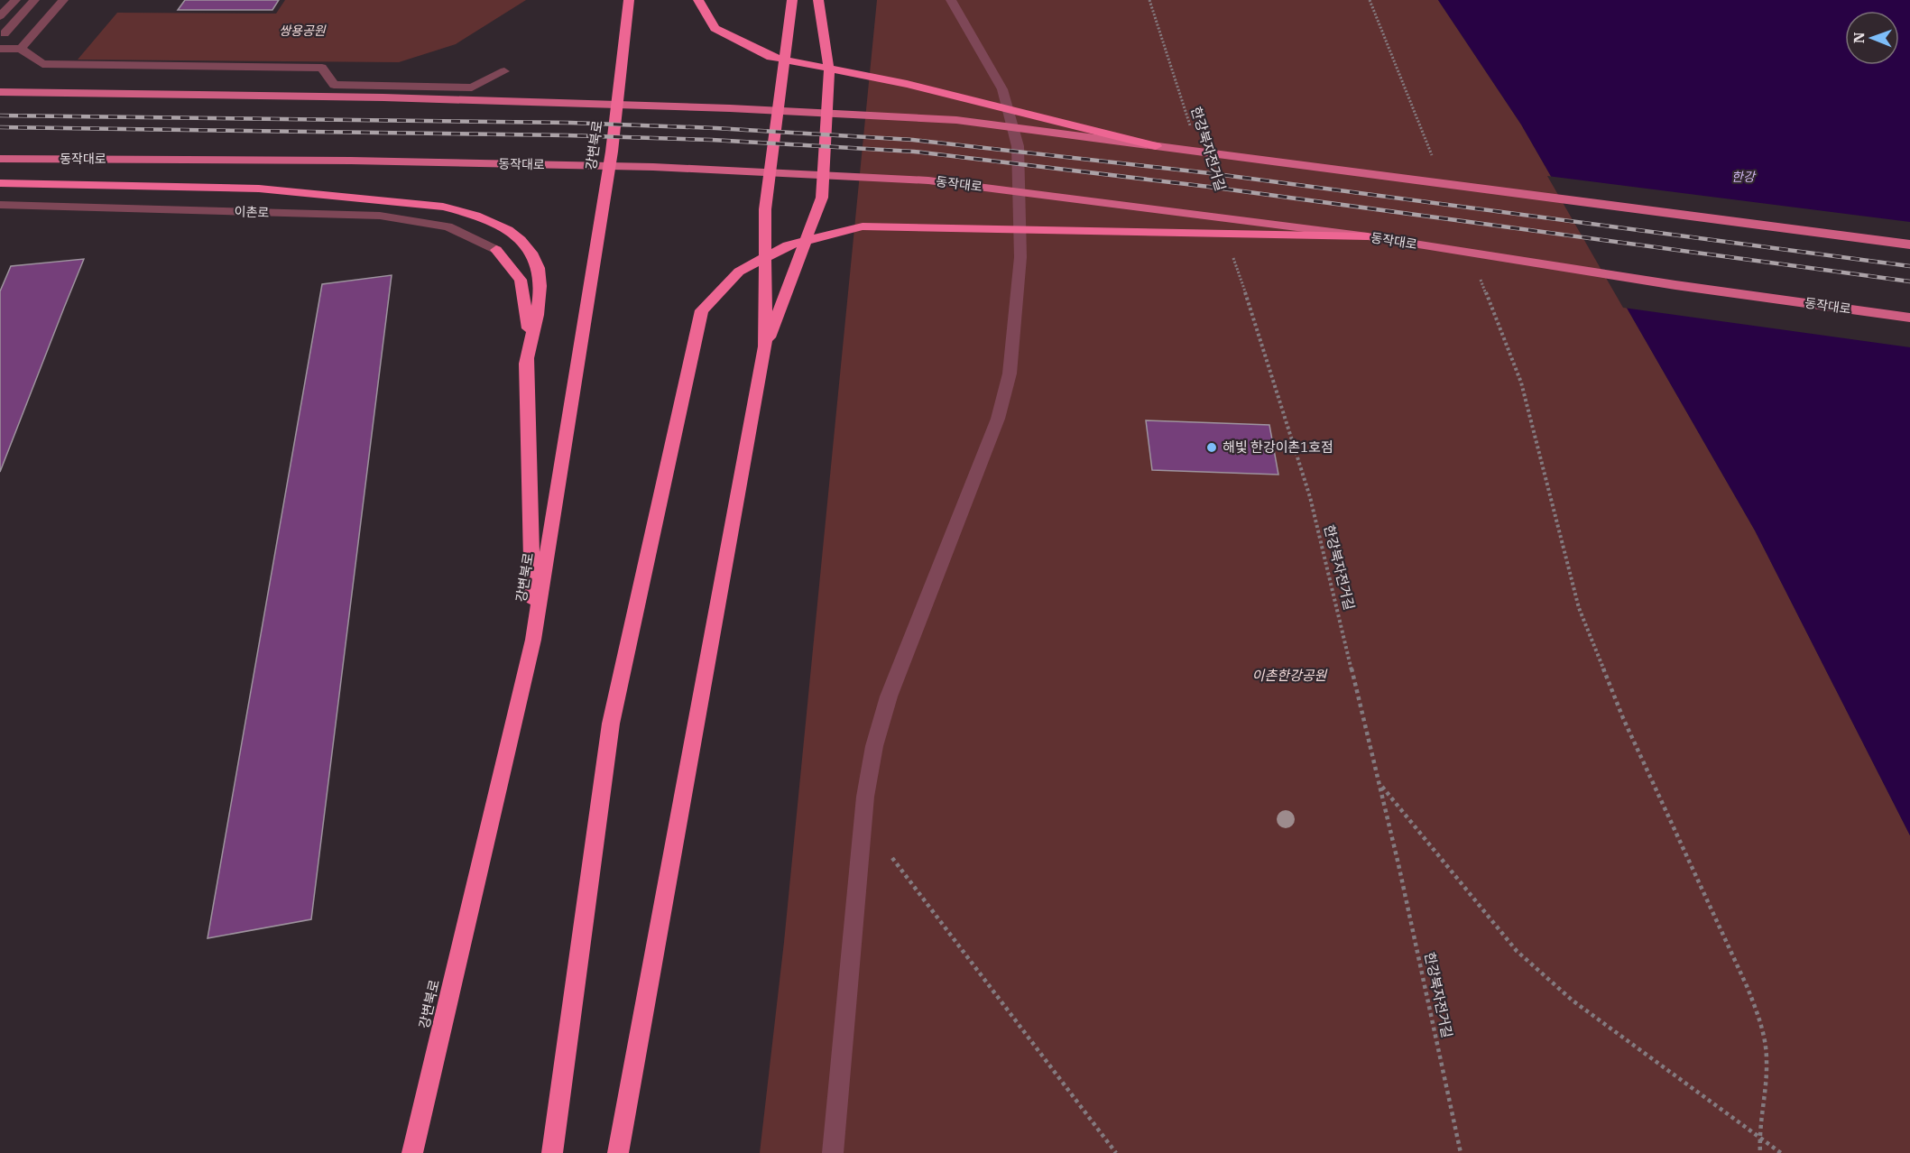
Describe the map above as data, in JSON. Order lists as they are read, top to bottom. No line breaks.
{"streets":{"highway":["강변북로"],"main road":["동작대로"],"street":["이촌로"],"path":["한강북자전거길"]},"water":["한강"],"parks":["쌍용공원","이촌한강공원"],"places":["해빛 한강이촌1호점"],"north":"left"}
